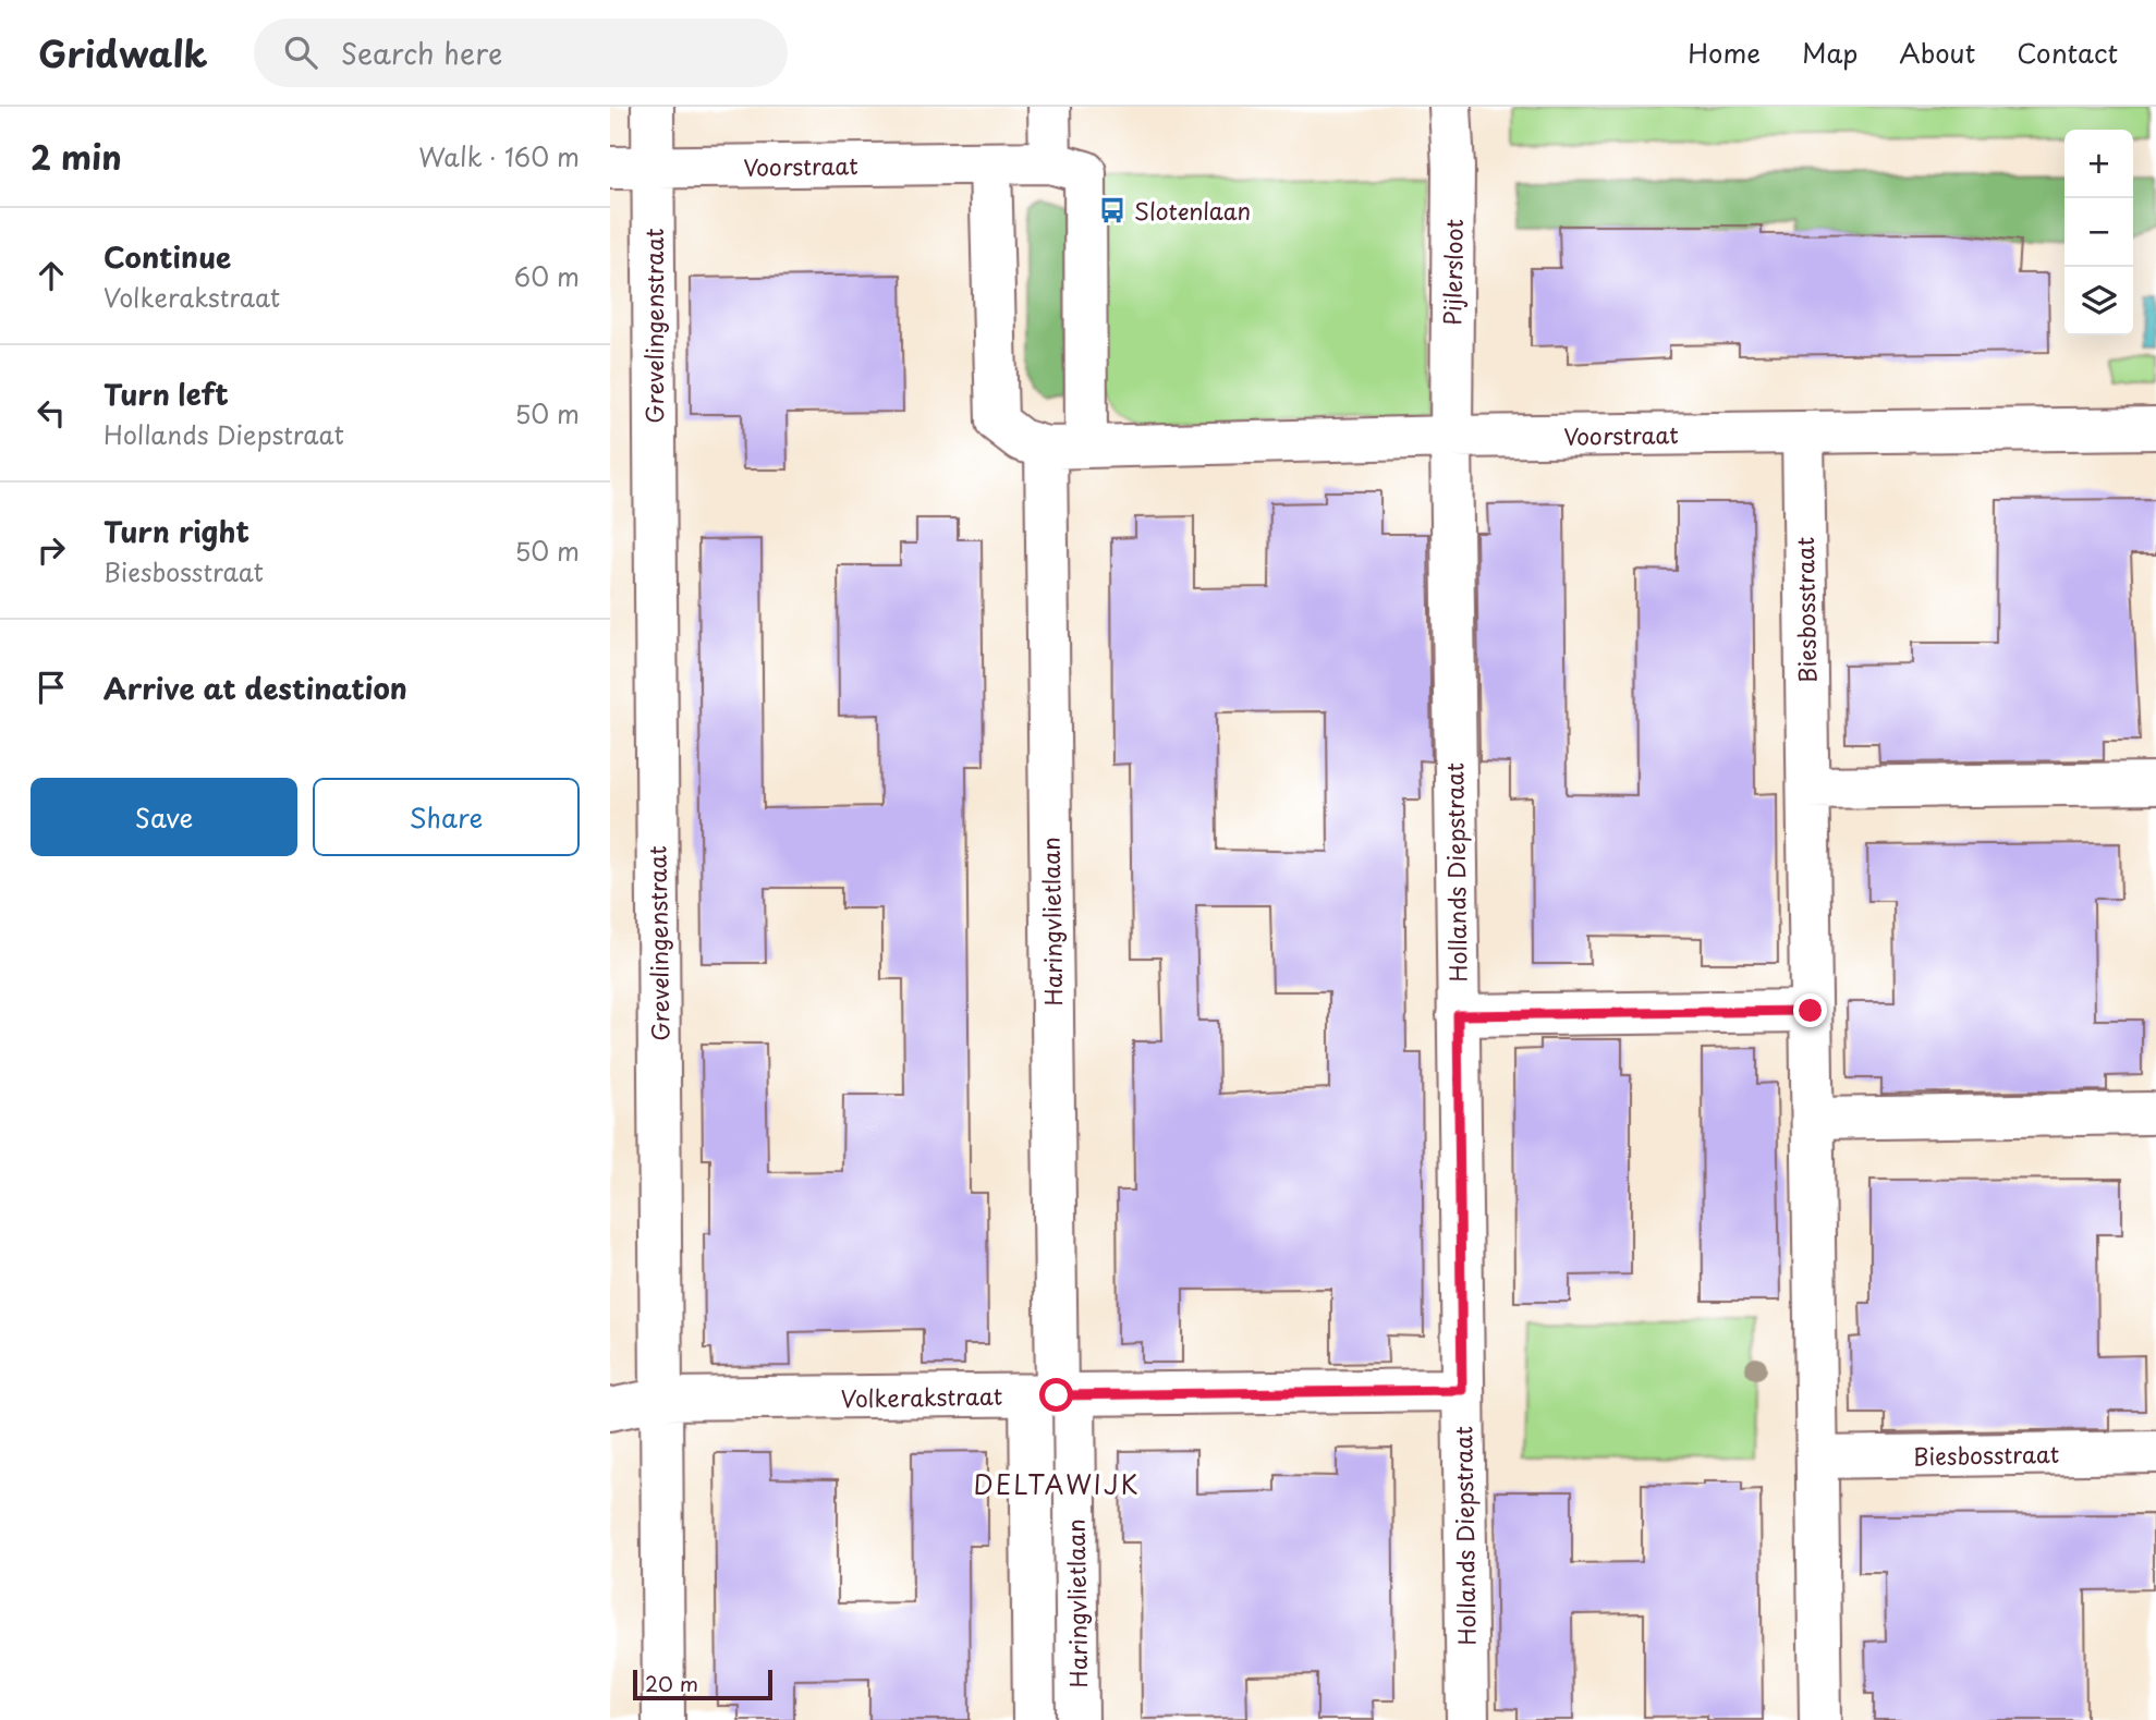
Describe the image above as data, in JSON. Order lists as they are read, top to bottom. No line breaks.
{"streets":{"street":["Voorstraat","Pijlersloot","Grevelingenstraat","Biesbosstraat","Hollands Diepstraat","Haringvlietlaan","Volkerakstraat"]},"crossings":[["Voorstraat","Pijlersloot"],["Voorstraat","Grevelingenstraat"],["Voorstraat","Biesbosstraat"],["Voorstraat","Hollands Diepstraat"],["Voorstraat","Haringvlietlaan"],["Pijlersloot","Hollands Diepstraat"],["Grevelingenstraat","Volkerakstraat"],["Hollands Diepstraat","Volkerakstraat"],["Haringvlietlaan","Volkerakstraat"]],"districts":["DELTAWIJK"],"places":{"bus stop":["Slotenlaan"]},"scale_bar":"20 m","page":{"header":"Gridwalk","search":"Search here","nav":["Home","Map","About","Contact"],"heading":["2 min","Walk · 160 m"],"map_buttons":["+","−"],"list":[["Continue","Volkerakstraat","60 m"],["Turn left","Hollands Diepstraat","50 m"],["Turn right","Biesbosstraat","50 m"],"Arrive at destination"],"buttons":["Save","Share"],"scale":"20 m"}}
